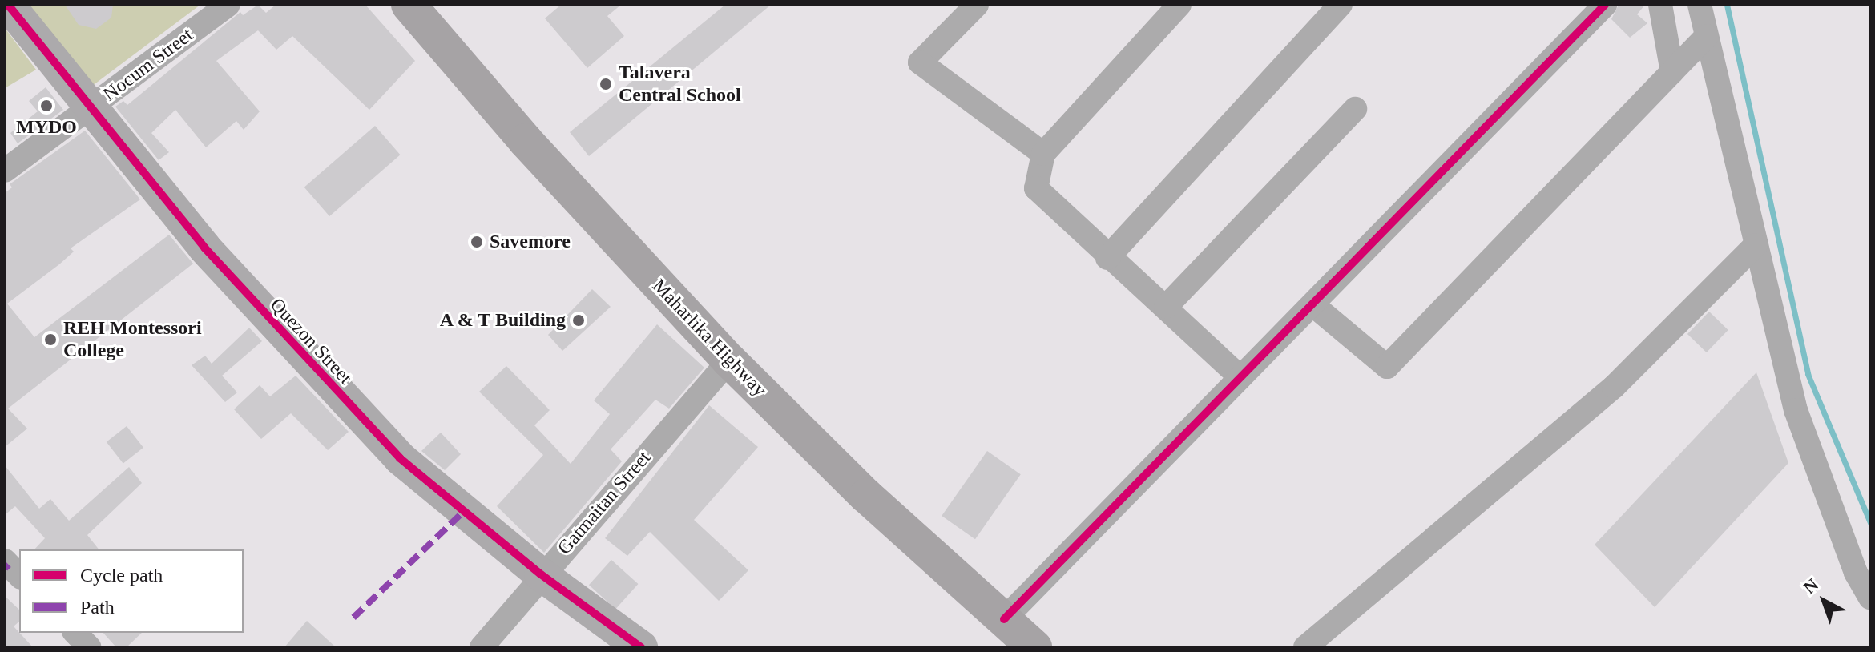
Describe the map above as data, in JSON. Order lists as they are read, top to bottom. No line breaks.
{"streets":{"main road":["Maharlika Highway"],"street":["Nocum Street","Quezon Street","Gatmaitan Street"]},"crossings":[["Nocum Street","Quezon Street"],["Maharlika Highway","Gatmaitan Street"],["Quezon Street","Gatmaitan Street"]],"places":["Talavera Central School","MYDO","Savemore","A & T Building","REH Montessori College"],"legend":["Cycle path","Path"],"north":"top left"}
